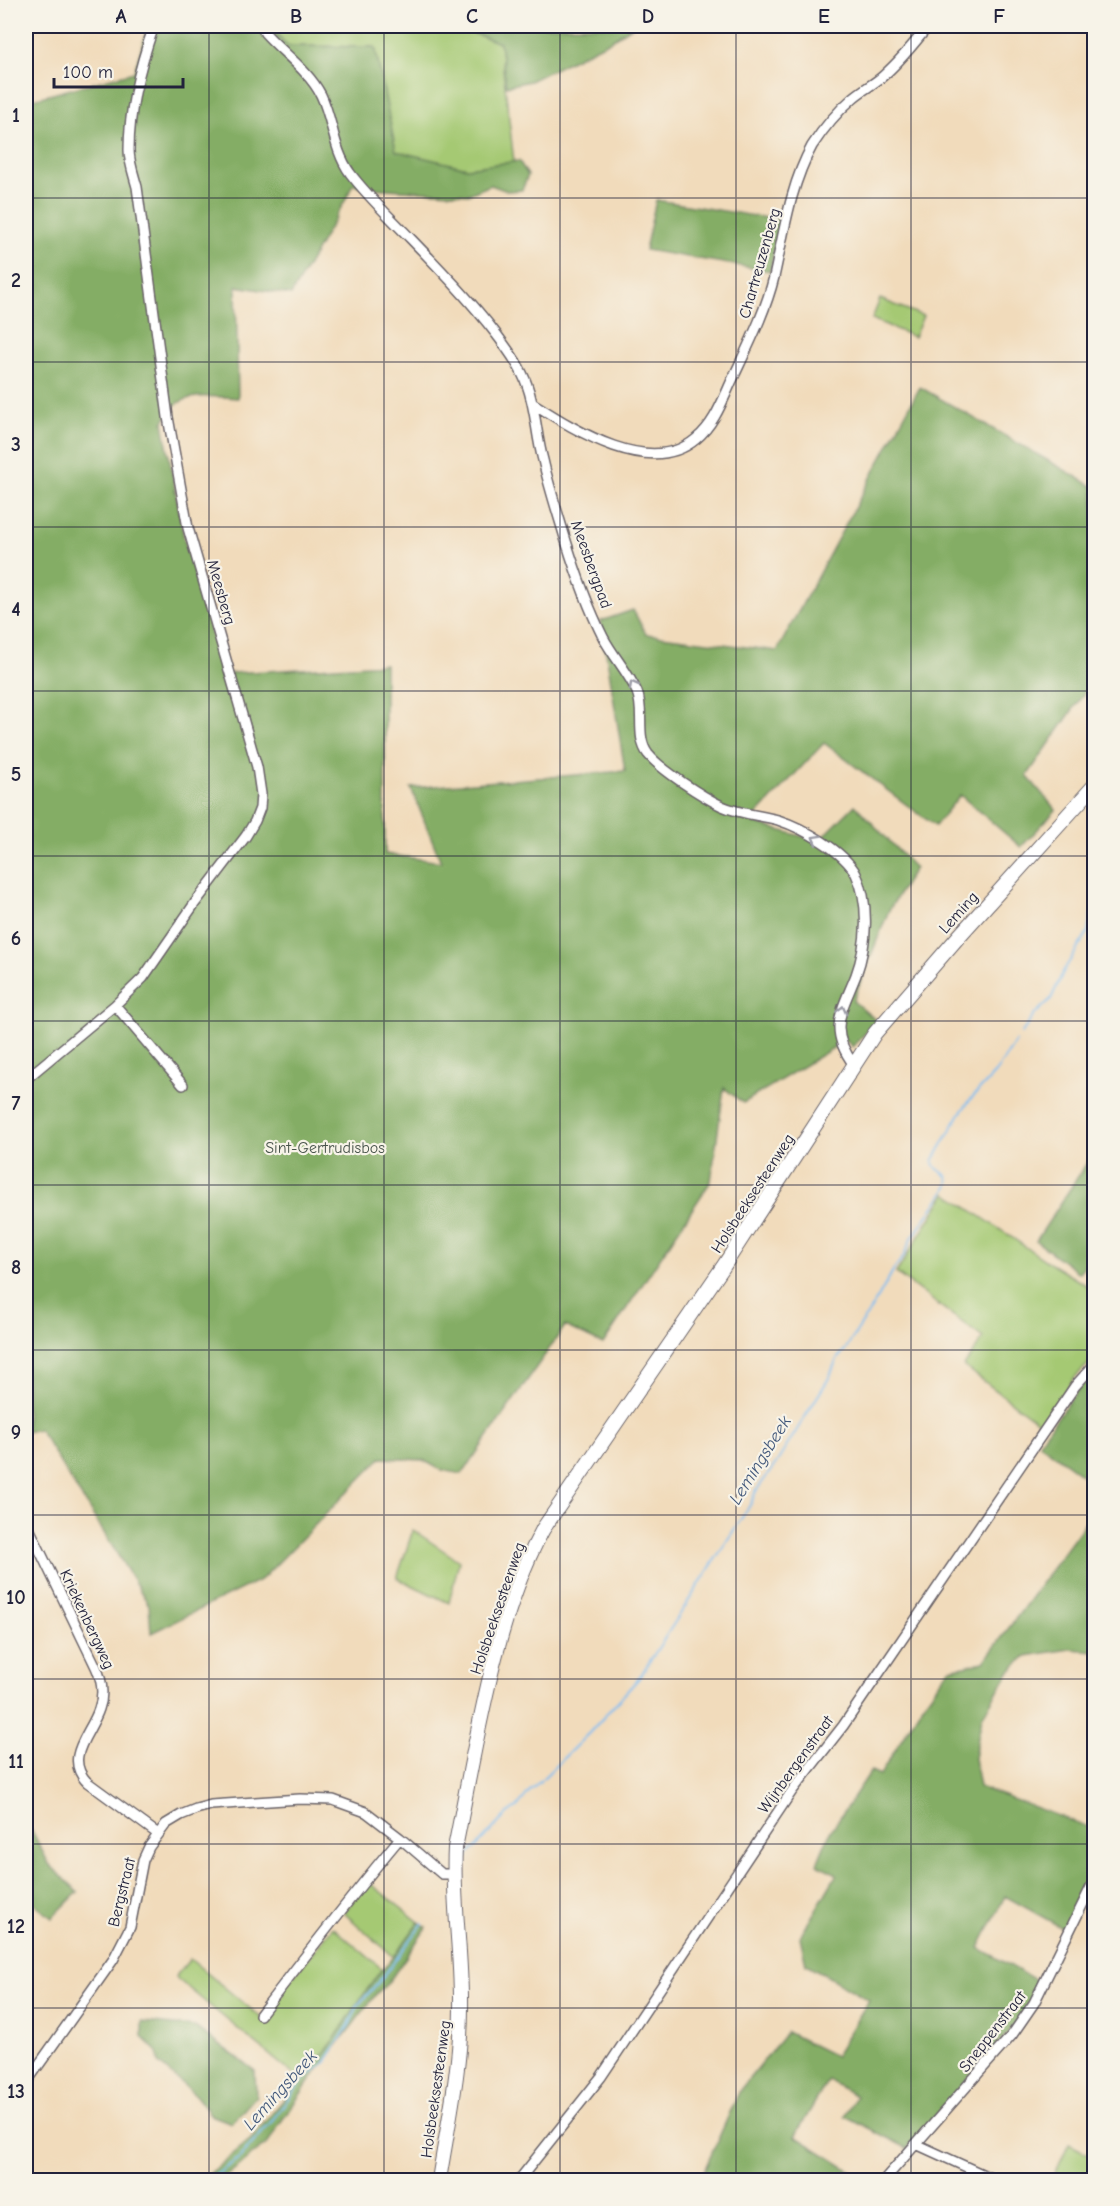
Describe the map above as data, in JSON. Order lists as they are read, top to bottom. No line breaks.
{"streets":{"street":["Chartreuzenberg","Meesbergpad","Meesberg","Leming","Holsbeeksesteenweg","Kriekenbergweg","Wijnbergenstraat","Bergstraat","Sneppenstraat"]},"crossings":[["Chartreuzenberg","Meesbergpad"],["Meesbergpad","Leming"],["Meesbergpad","Holsbeeksesteenweg"],["Leming","Holsbeeksesteenweg"],["Holsbeeksesteenweg","Bergstraat"],["Kriekenbergweg","Bergstraat"]],"one_way":["Meesbergpad"],"water":["Lemingsbeek"],"parks":["Sint-Gertrudisbos"],"scale_bar":"100 m","grid":{"columns":["A","B","C","D","E","F"],"rows":["1","2","3","4","5","6","7","8","9","10","11","12","13"]}}
